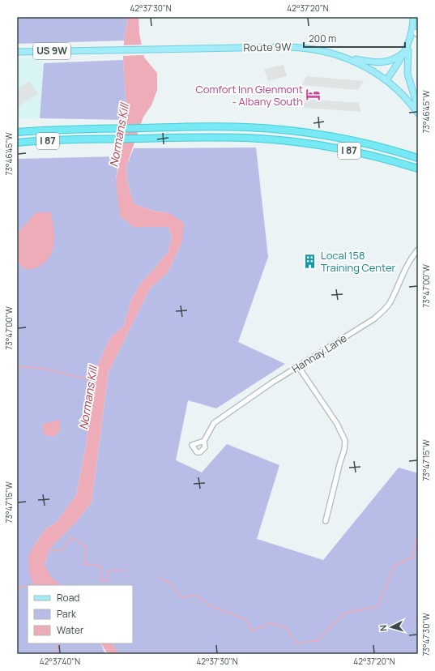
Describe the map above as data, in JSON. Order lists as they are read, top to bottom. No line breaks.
{"streets":{"highway":["I 87"],"main road":["Route 9W","US 9W"],"street":["Hannay Lane"]},"water":["Normans Kill"],"places":{"hotel":["Comfort Inn Glenmont - Albany South"],"building":["Local 158 Training Center"]},"legend":["Road","Park","Water"],"scale_bar":"200 m","north":"left","coordinates":["42°37'30\"N","42°37'20\"N","73°46'45\"W","73°47'00\"W","73°47'15\"W","73°47'30\"W","42°37'40\"N"]}
